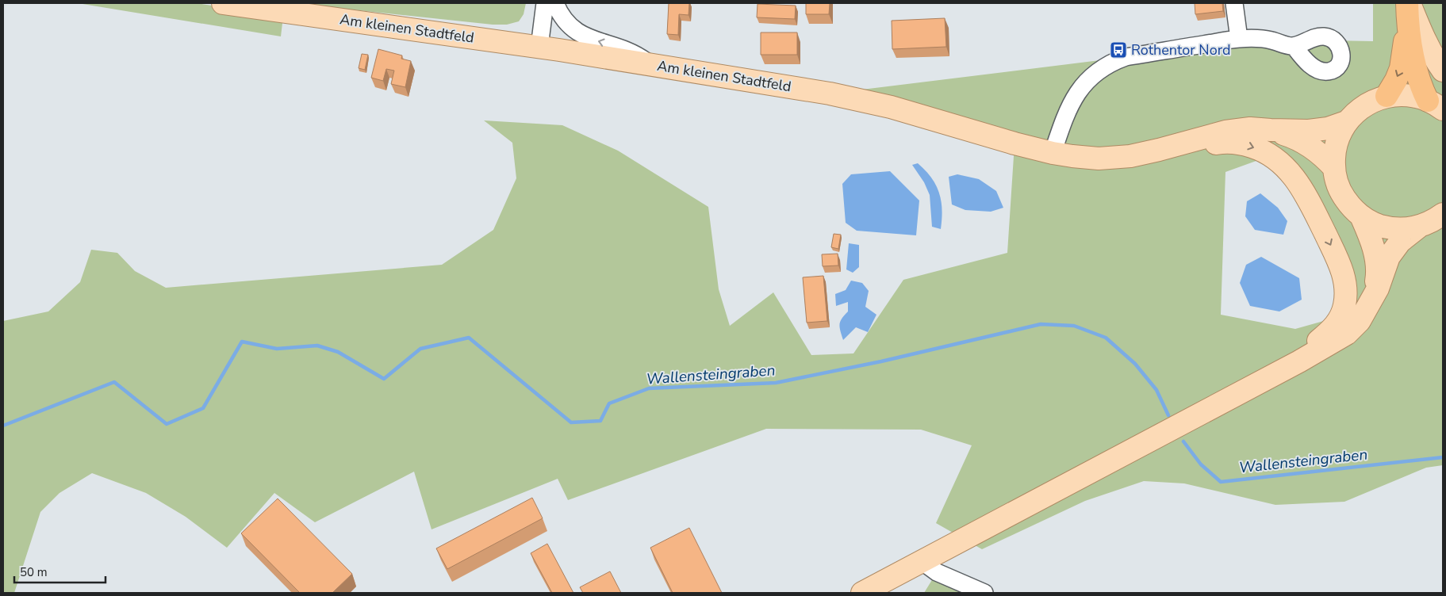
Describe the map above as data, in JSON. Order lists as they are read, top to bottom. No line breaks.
{"streets":{"main road":["Am kleinen Stadtfeld"]},"water":["Wallensteingraben"],"places":{"bus stop":["Rothentor Nord"]},"scale_bar":"50 m"}
